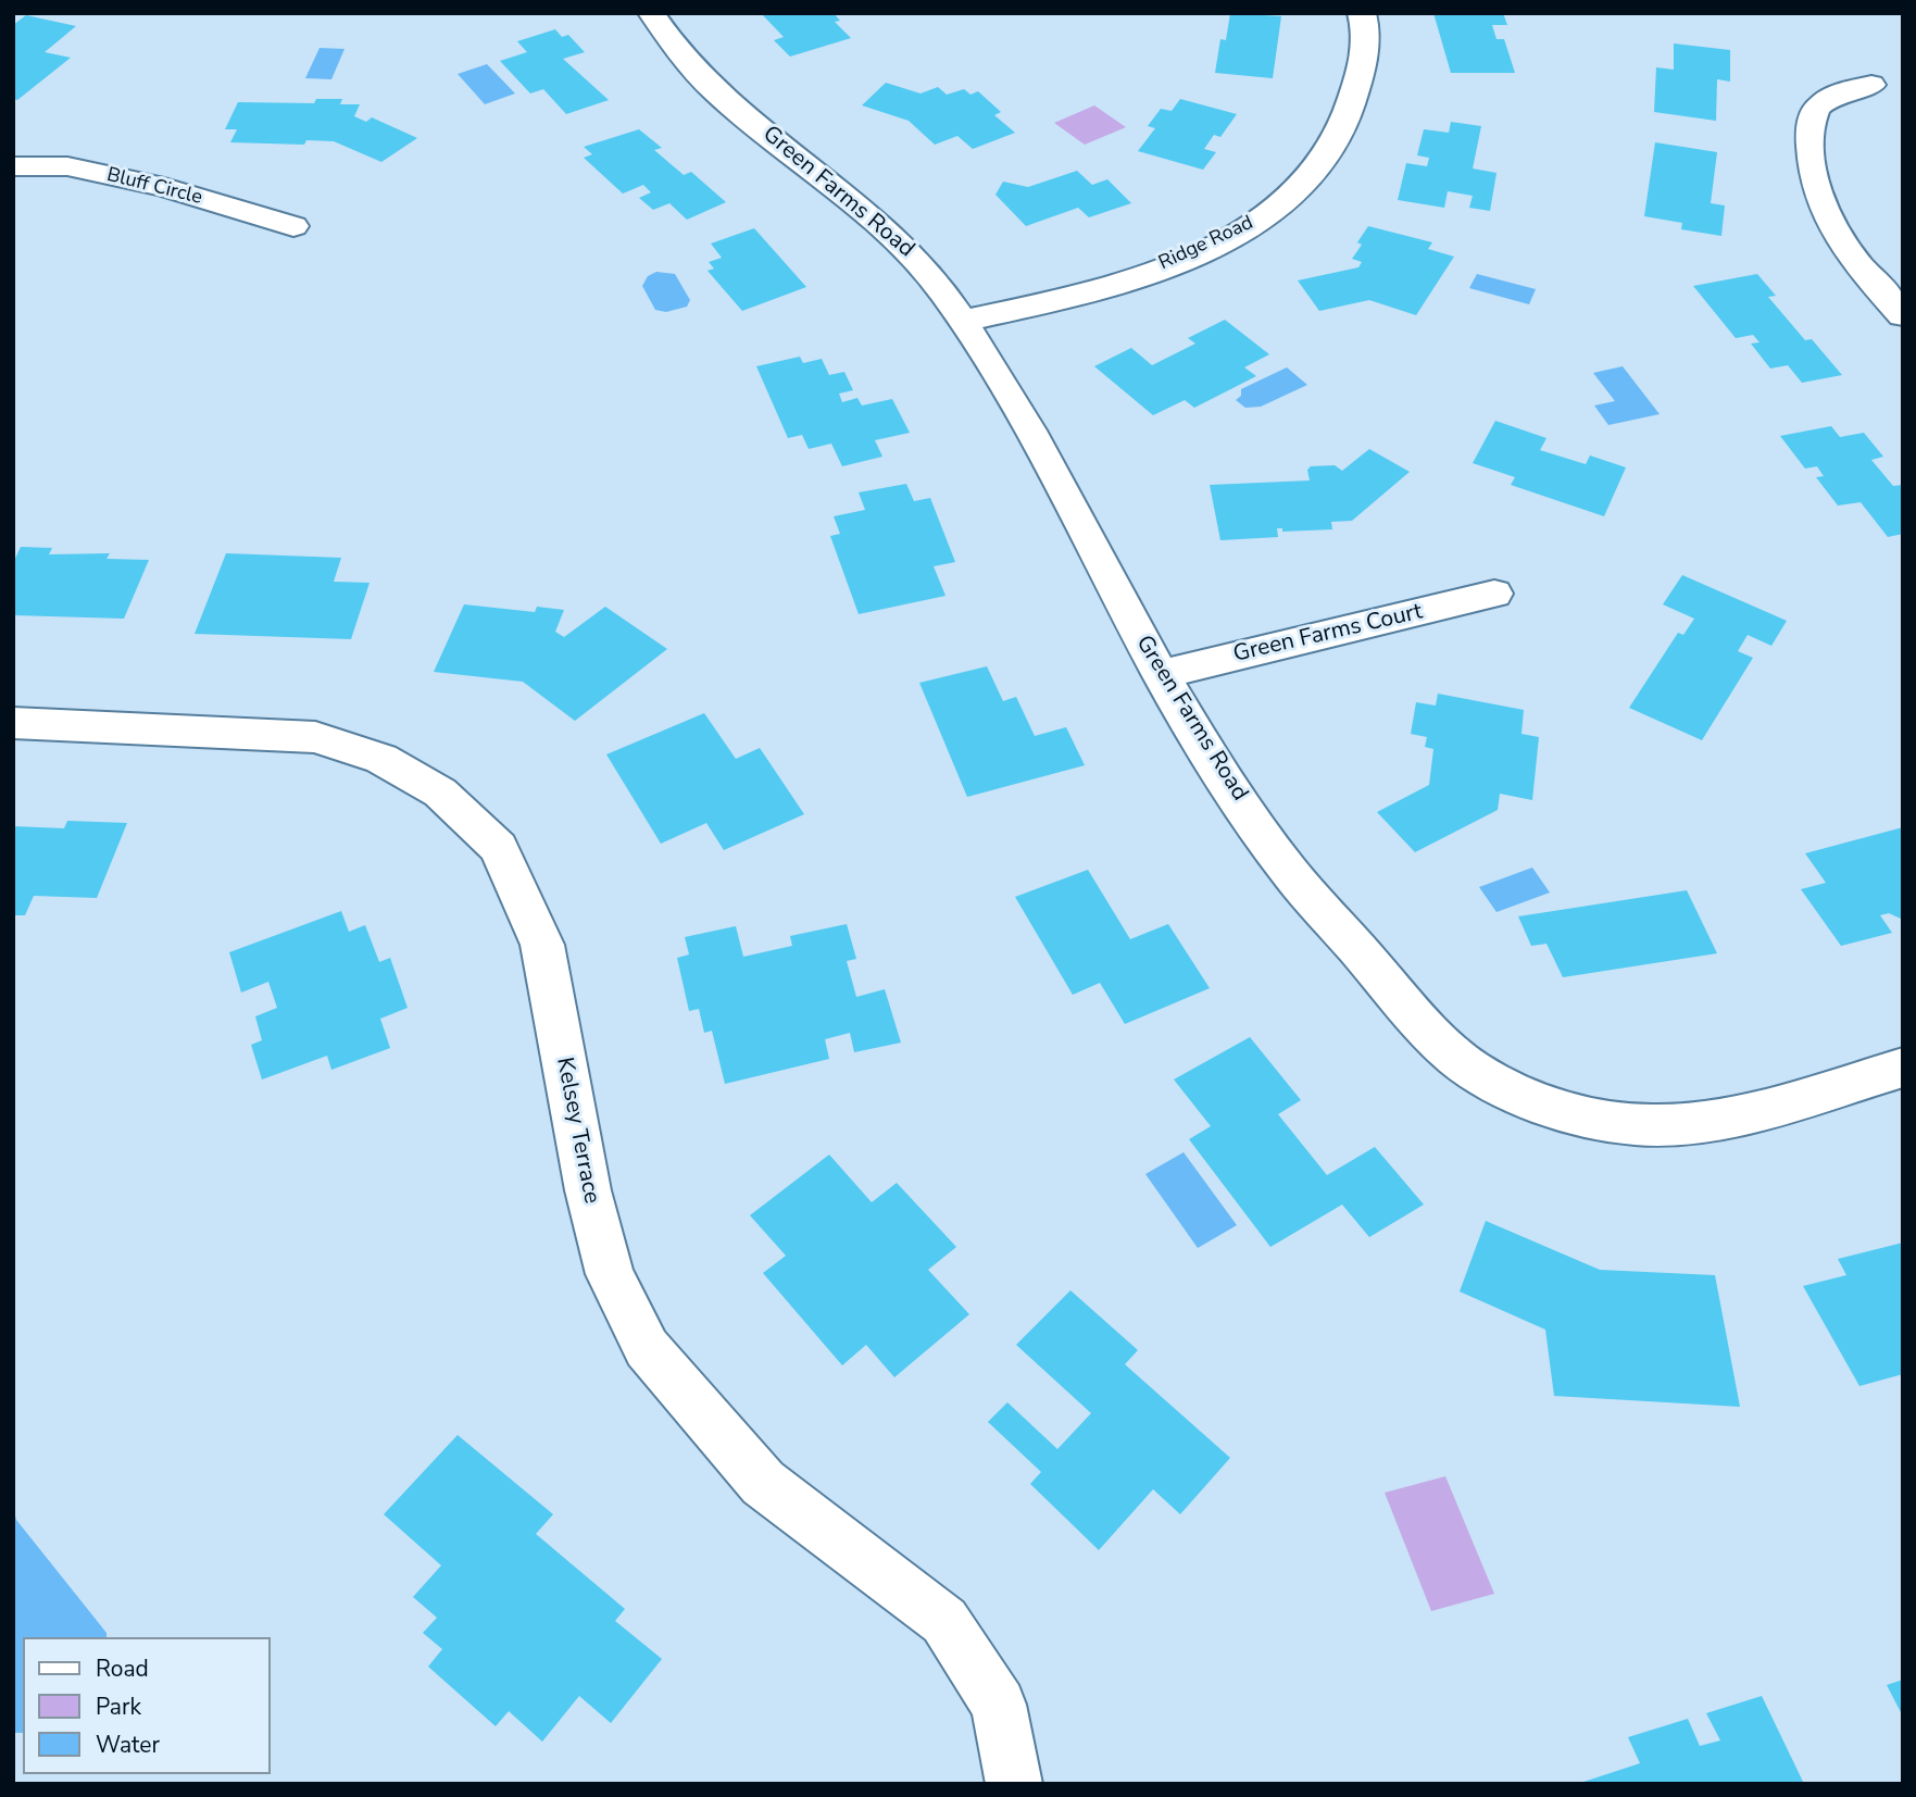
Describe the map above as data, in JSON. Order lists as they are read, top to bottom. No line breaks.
{"streets":{"street":["Bluff Circle","Green Farms Road","Ridge Road","Green Farms Court","Kelsey Terrace"]},"crossings":[["Green Farms Road","Ridge Road"],["Green Farms Road","Green Farms Court"]],"legend":["Road","Park","Water"]}
